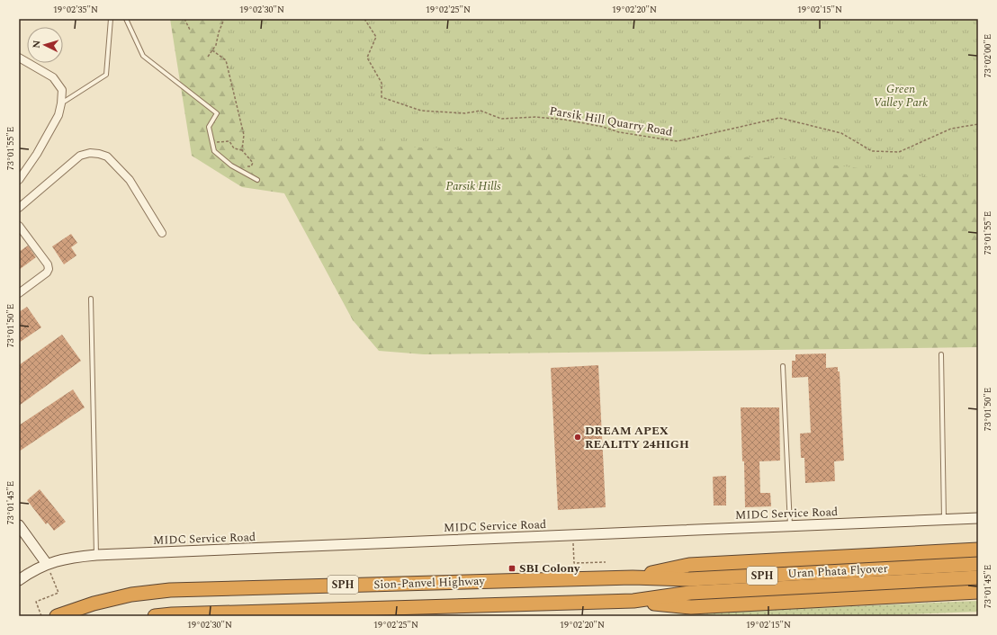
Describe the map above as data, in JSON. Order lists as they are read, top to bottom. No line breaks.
{"streets":{"highway":["Uran Phata Flyover","SPH","Sion-Panvel Highway"],"street":["MIDC Service Road"],"path":["Parsik Hill Quarry Road"]},"crossings":[["Uran Phata Flyover","SPH"],["Uran Phata Flyover","Sion-Panvel Highway"]],"parks":["Green Valley Park","Parsik Hills"],"places":{"other":["DREAM APEX REALITY 24HIGH"],"transit":["SBI Colony"]},"north":"left","coordinates":["19°02'35\"N","19°02'30\"N","19°02'25\"N","19°02'20\"N","19°02'15\"N","73°02'00\"E","73°01'55\"E","73°01'50\"E","73°01'45\"E"]}
